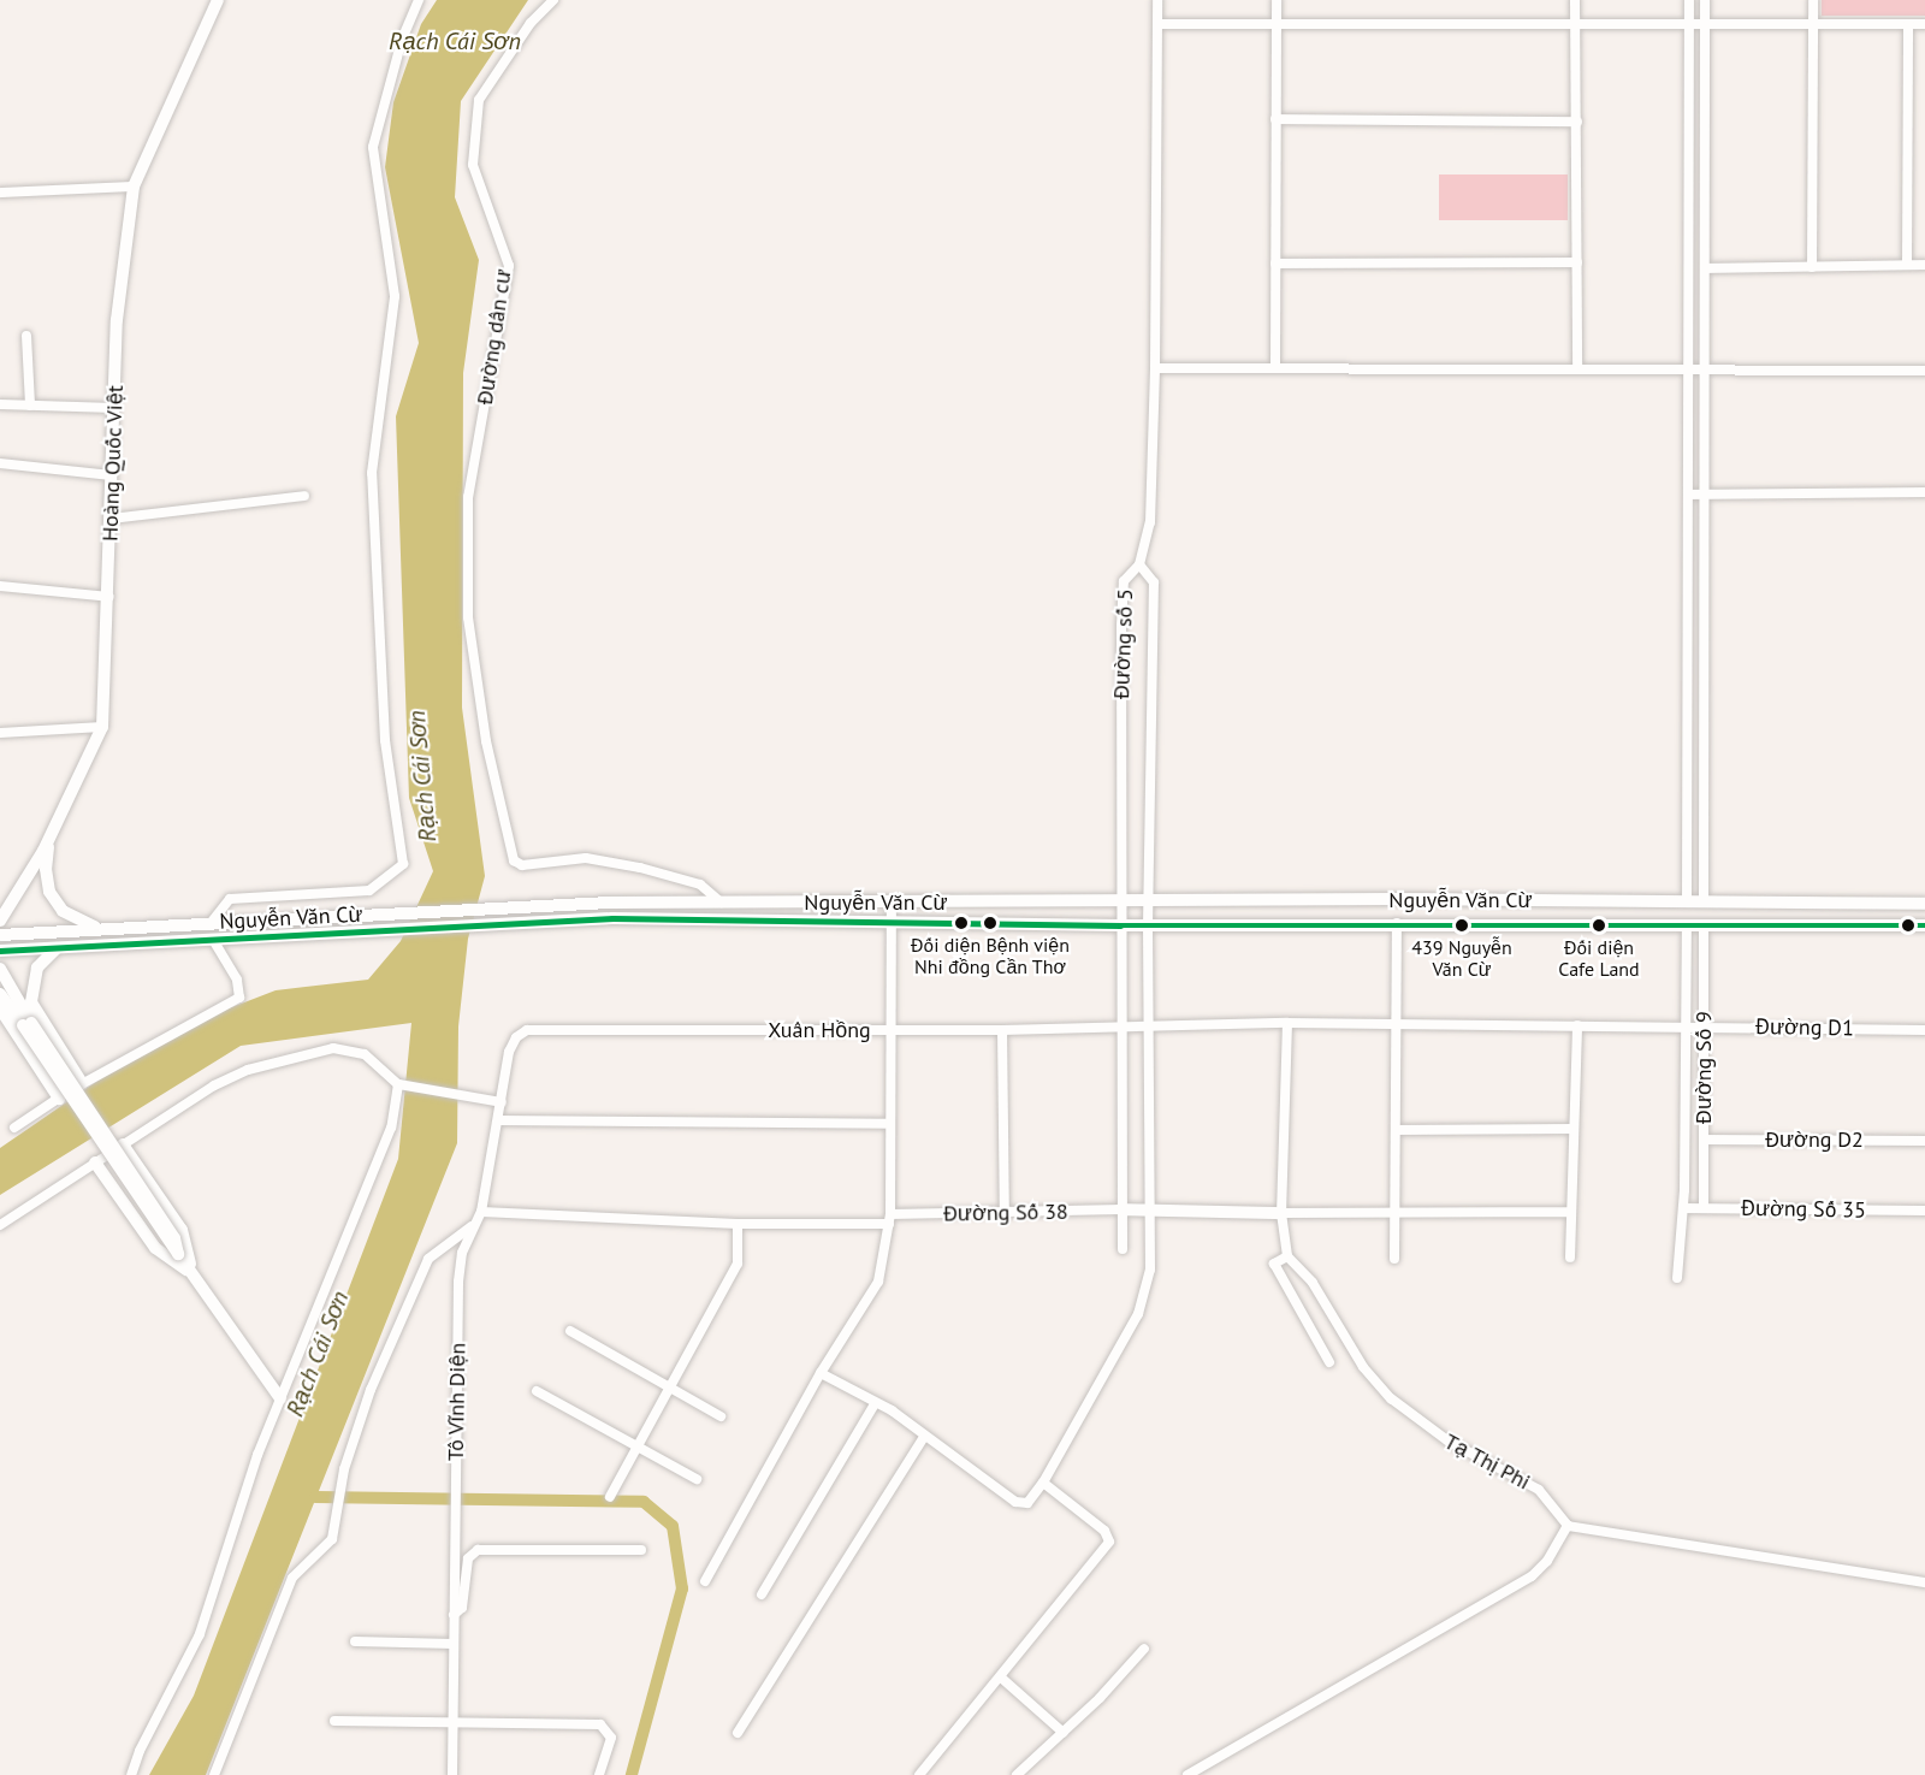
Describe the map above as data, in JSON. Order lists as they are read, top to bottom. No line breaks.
{"streets":{"main road":["Hoàng Quốc Việt","Nguyễn Văn Cừ"],"street":["Đường dân cư","Đường số 5","Đường D1","Xuân Hồng","Đường Số 9","Đường D2","Đường Số 35","Đường Số 38","Tô Vĩnh Diện","Tạ Thị Phi"]},"crossings":[["Đường dân cư","Nguyễn Văn Cừ"],["Đường số 5","Nguyễn Văn Cừ"],["Đường số 5","Xuân Hồng"],["Đường số 5","Đường Số 38"],["Nguyễn Văn Cừ","Đường Số 9"],["Đường D1","Xuân Hồng"],["Đường D1","Đường Số 9"],["Xuân Hồng","Tô Vĩnh Diện"],["Đường Số 9","Đường D2"],["Đường Số 9","Đường Số 35"],["Đường Số 38","Tô Vĩnh Diện"]],"water":["Rạch Cái Sơn"],"places":["Đối diện Bệnh viện Nhi đồng Cần Thơ","439 Nguyễn Văn Cừ","Đối diện Cafe Land"]}
